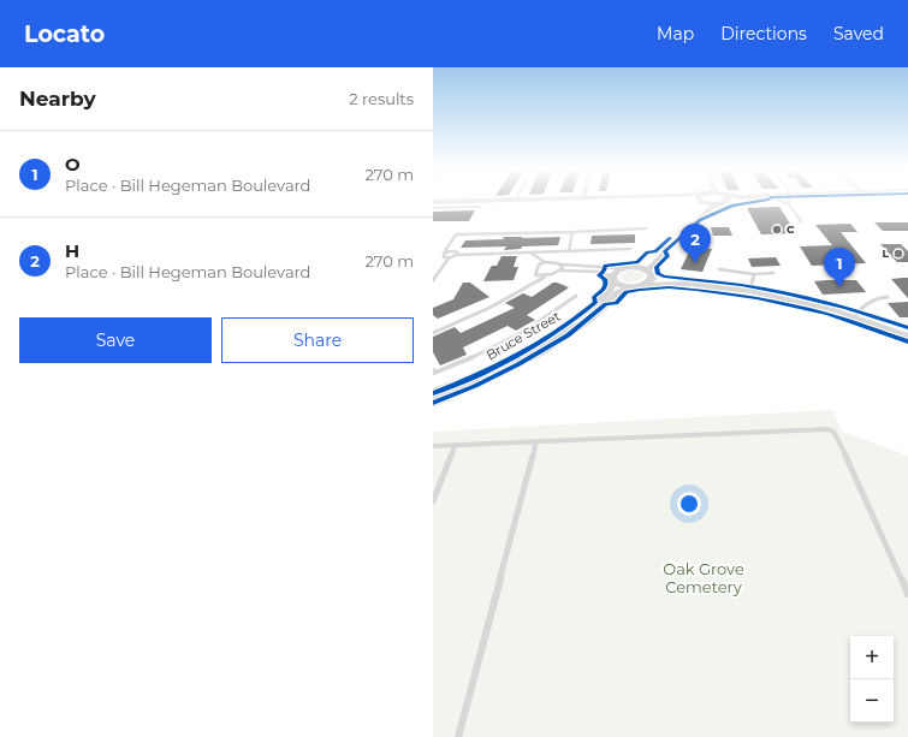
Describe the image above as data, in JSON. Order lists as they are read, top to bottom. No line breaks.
{"streets":{"street":["Bruce Street"]},"parks":["Oak Grove Cemetery"],"places":["C","L"],"page":{"header":"Locato","nav":["Map","Directions","Saved"],"heading":["Nearby","2 results"],"list":[{"mark":"1","name":"O","note":"Place · Bill Hegeman Boulevard","value":"270 m"},{"mark":"2","name":"H","note":"Place · Bill Hegeman Boulevard","value":"270 m"}],"pins":["2","1"],"buttons":["Save","Share"],"map_buttons":["+","−"]}}
